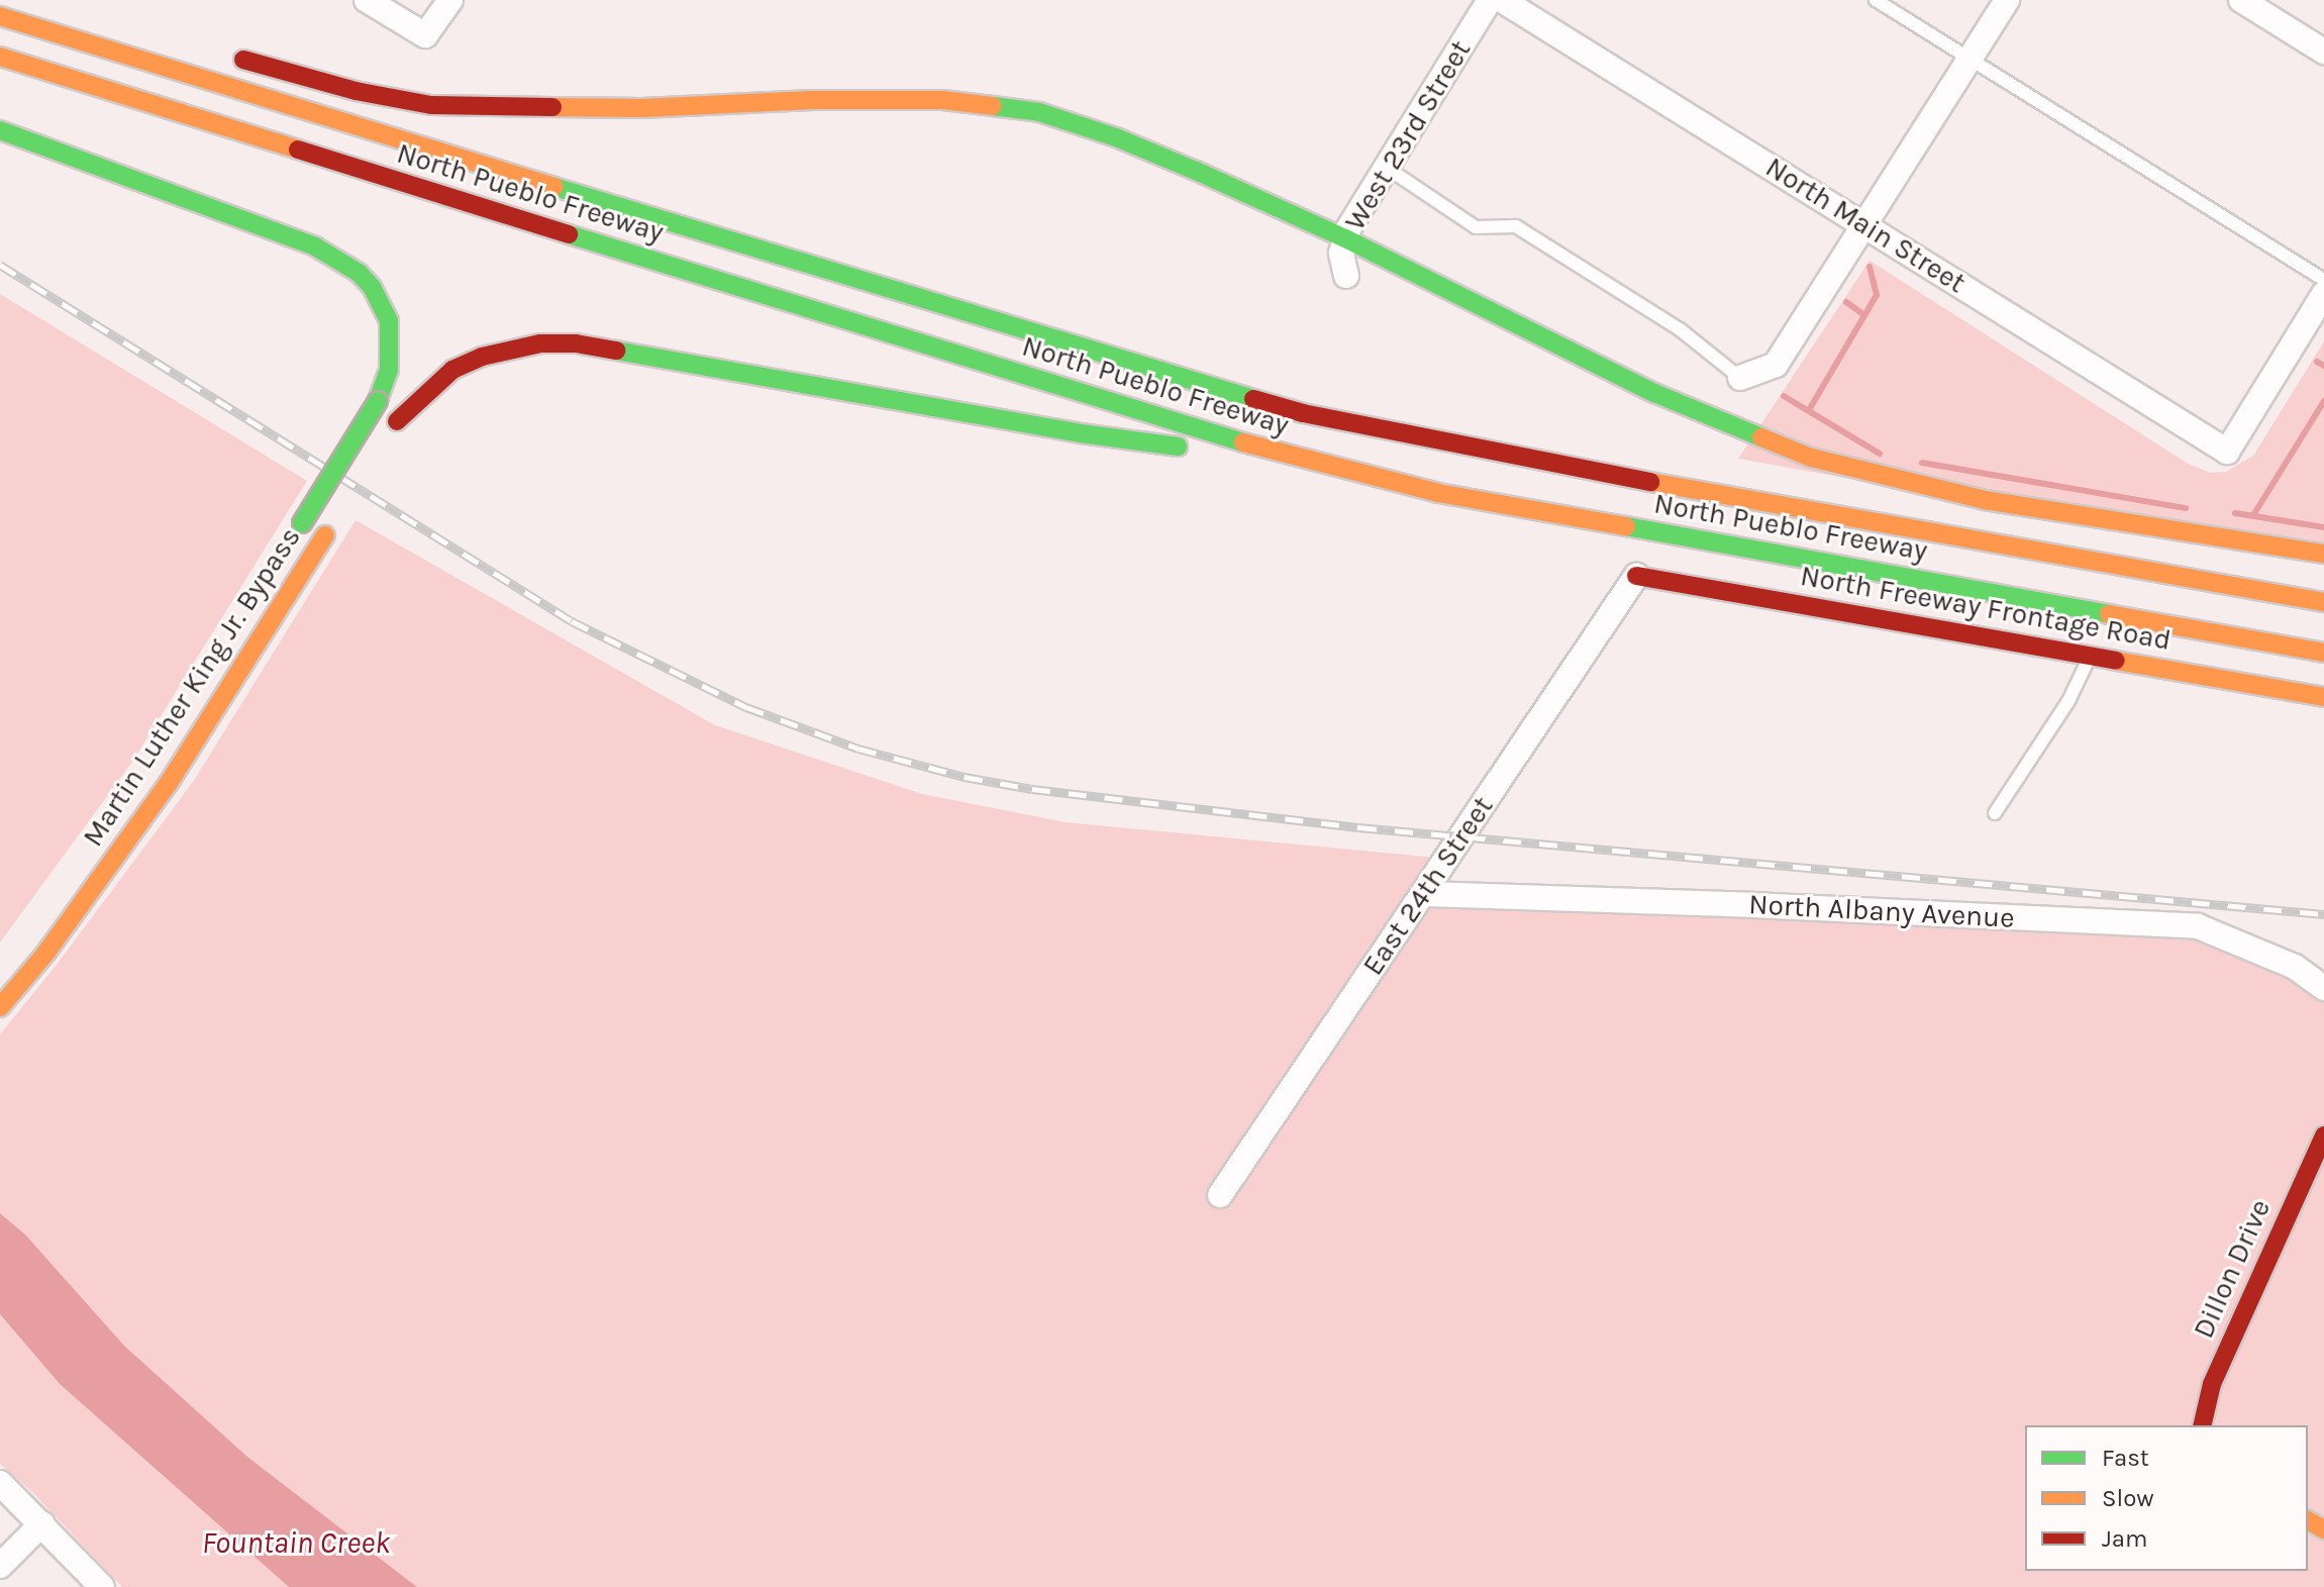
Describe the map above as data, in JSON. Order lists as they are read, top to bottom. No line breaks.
{"streets":{"main road":["North Pueblo Freeway","North Freeway Frontage Road","Martin Luther King Jr. Bypass","Dillon Drive"],"street":["West 23rd Street","North Main Street","East 24th Street","North Albany Avenue"]},"crossings":[["North Freeway Frontage Road","East 24th Street"],["East 24th Street","North Albany Avenue"]],"water":["Fountain Creek"],"legend":["Fast","Slow","Jam"]}
